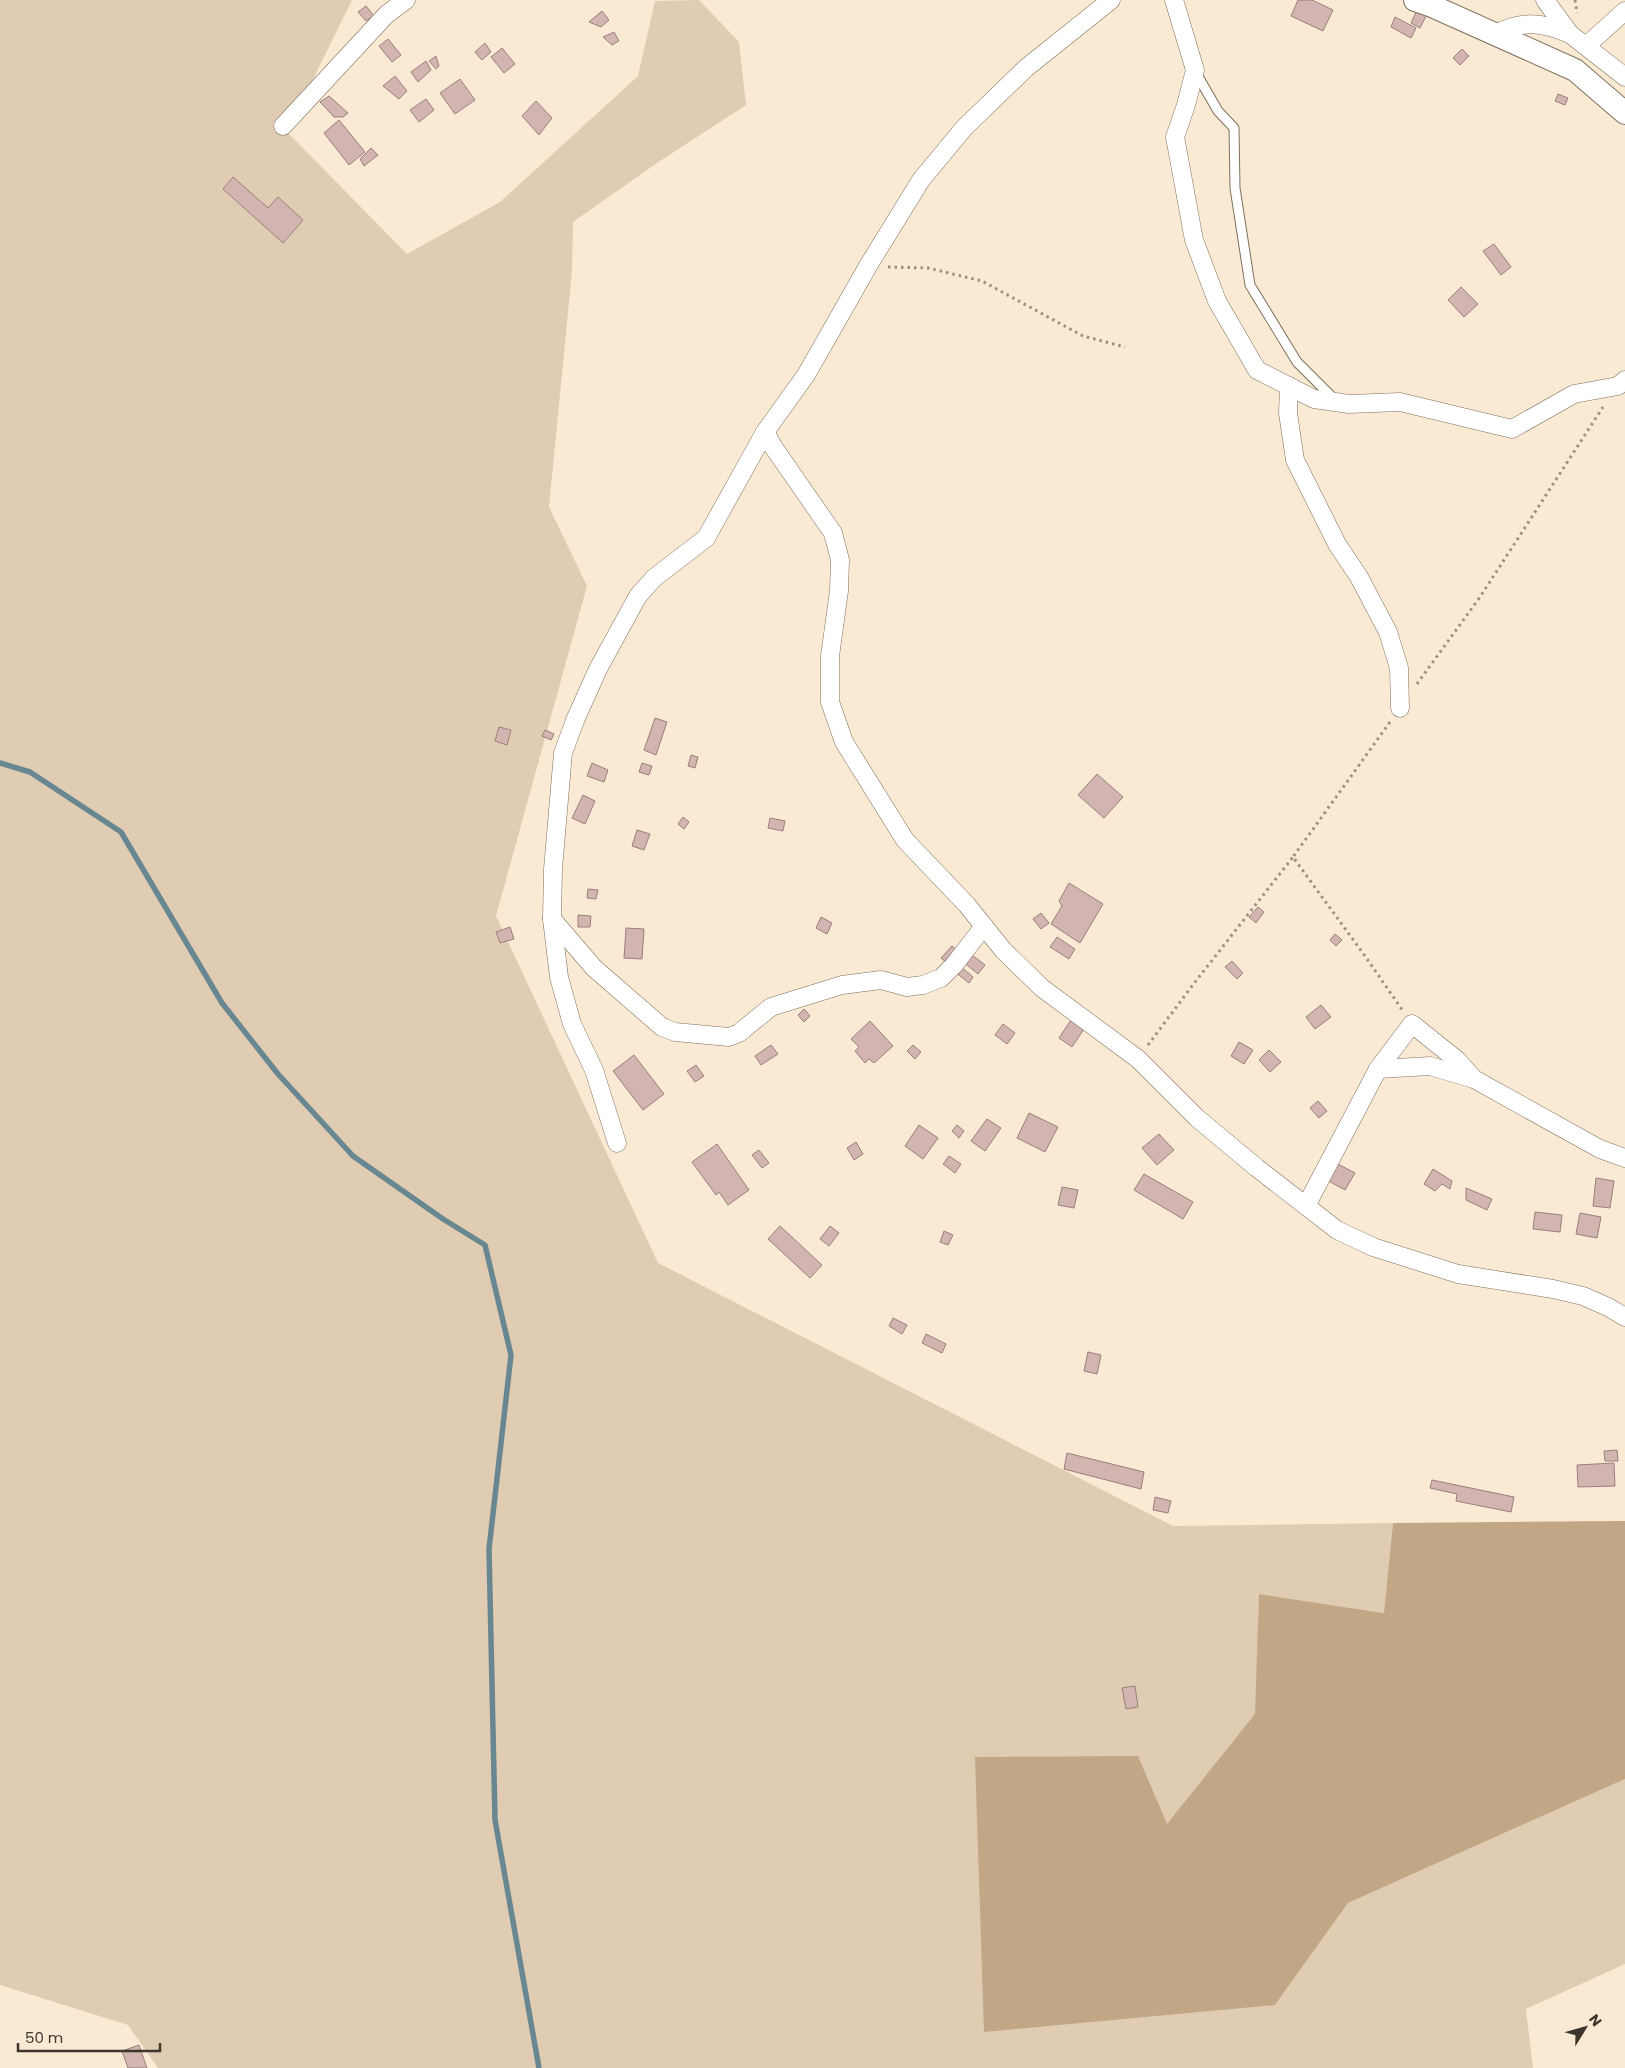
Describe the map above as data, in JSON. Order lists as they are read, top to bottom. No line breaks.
{"scale_bar":"50 m","north":"top right"}
